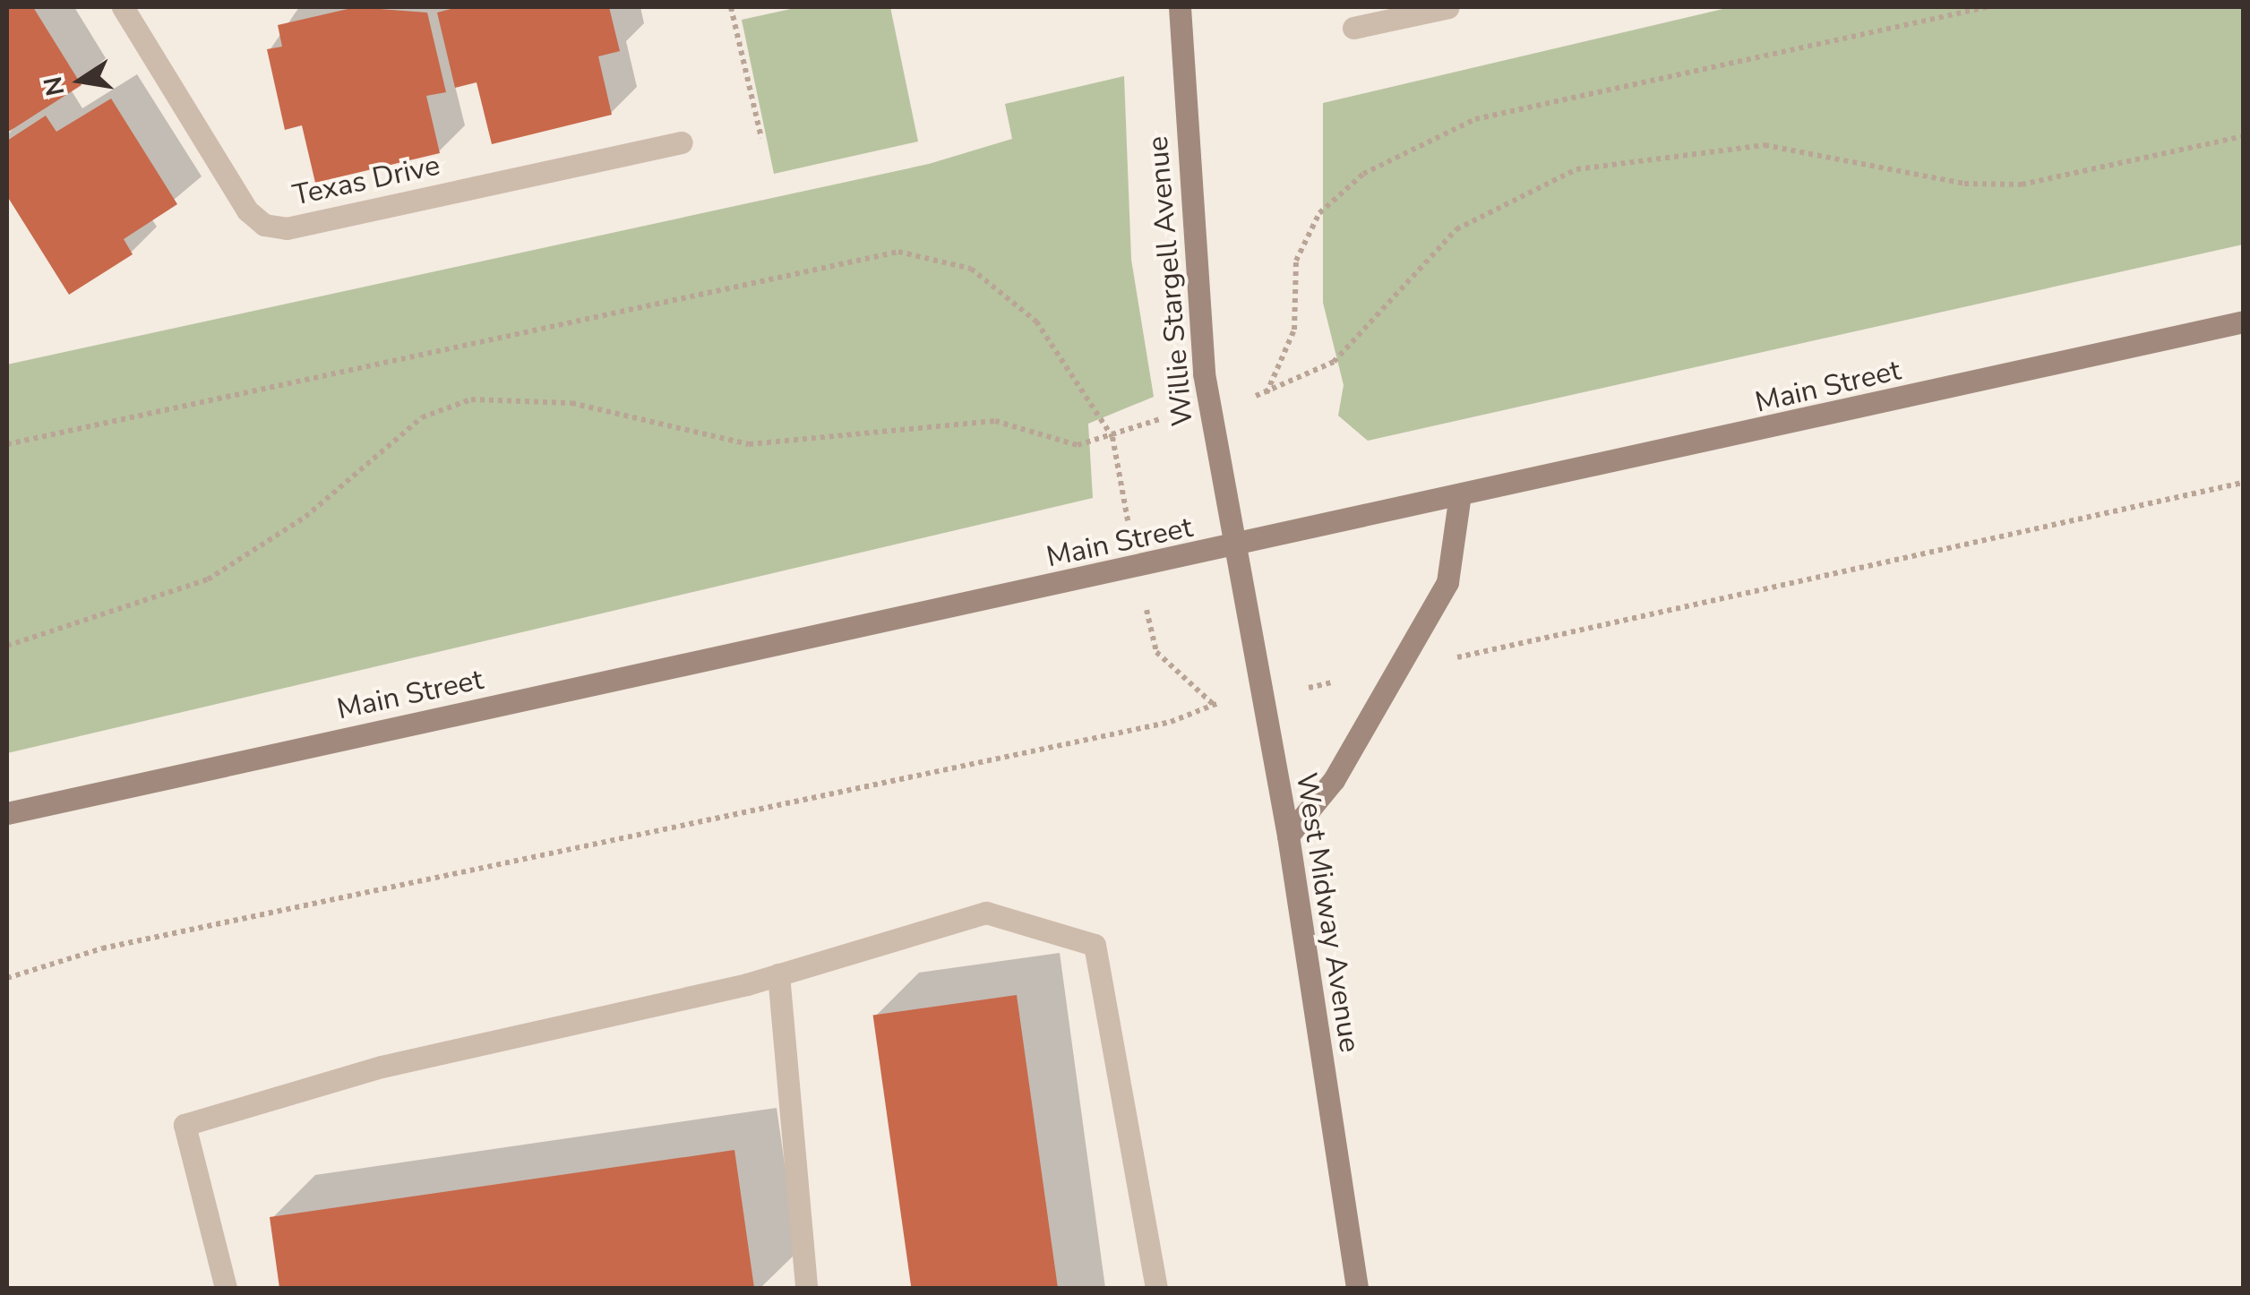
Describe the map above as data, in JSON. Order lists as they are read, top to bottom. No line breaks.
{"streets":{"street":["Texas Drive","Willie Stargell Avenue","Main Street","West Midway Avenue"]},"crossings":[["Willie Stargell Avenue","Main Street"],["Willie Stargell Avenue","West Midway Avenue"],["Main Street","West Midway Avenue"]],"north":"left"}
